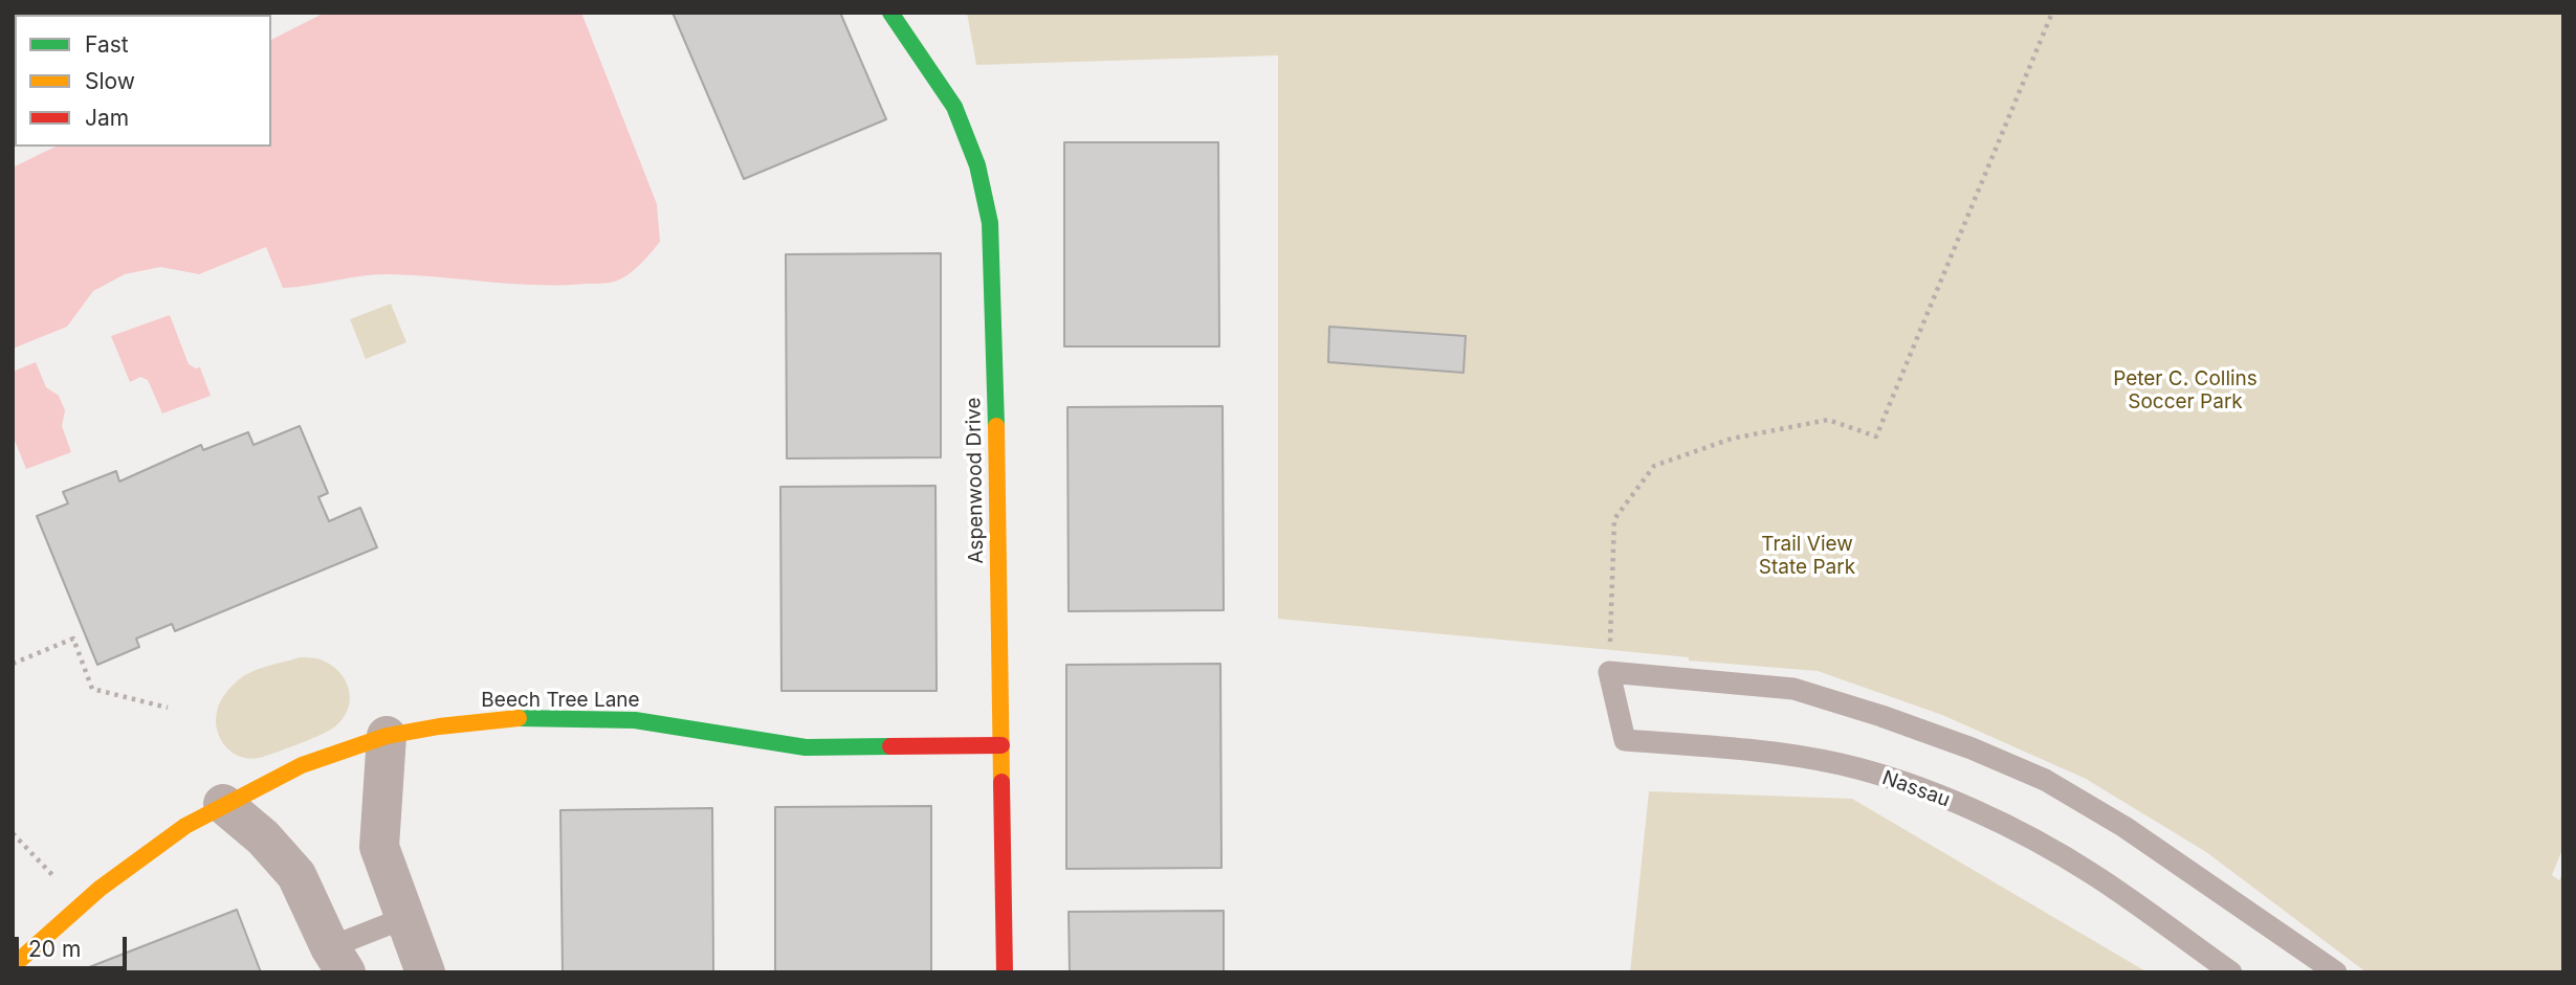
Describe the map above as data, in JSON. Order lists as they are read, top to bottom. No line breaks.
{"streets":{"street":["Aspenwood Drive","Beech Tree Lane"],"lane":["Nassau"]},"crossings":[["Aspenwood Drive","Beech Tree Lane"]],"parks":["Peter C. Collins Soccer Park","Trail View State Park"],"legend":["Fast","Slow","Jam"],"scale_bar":"20 m"}
